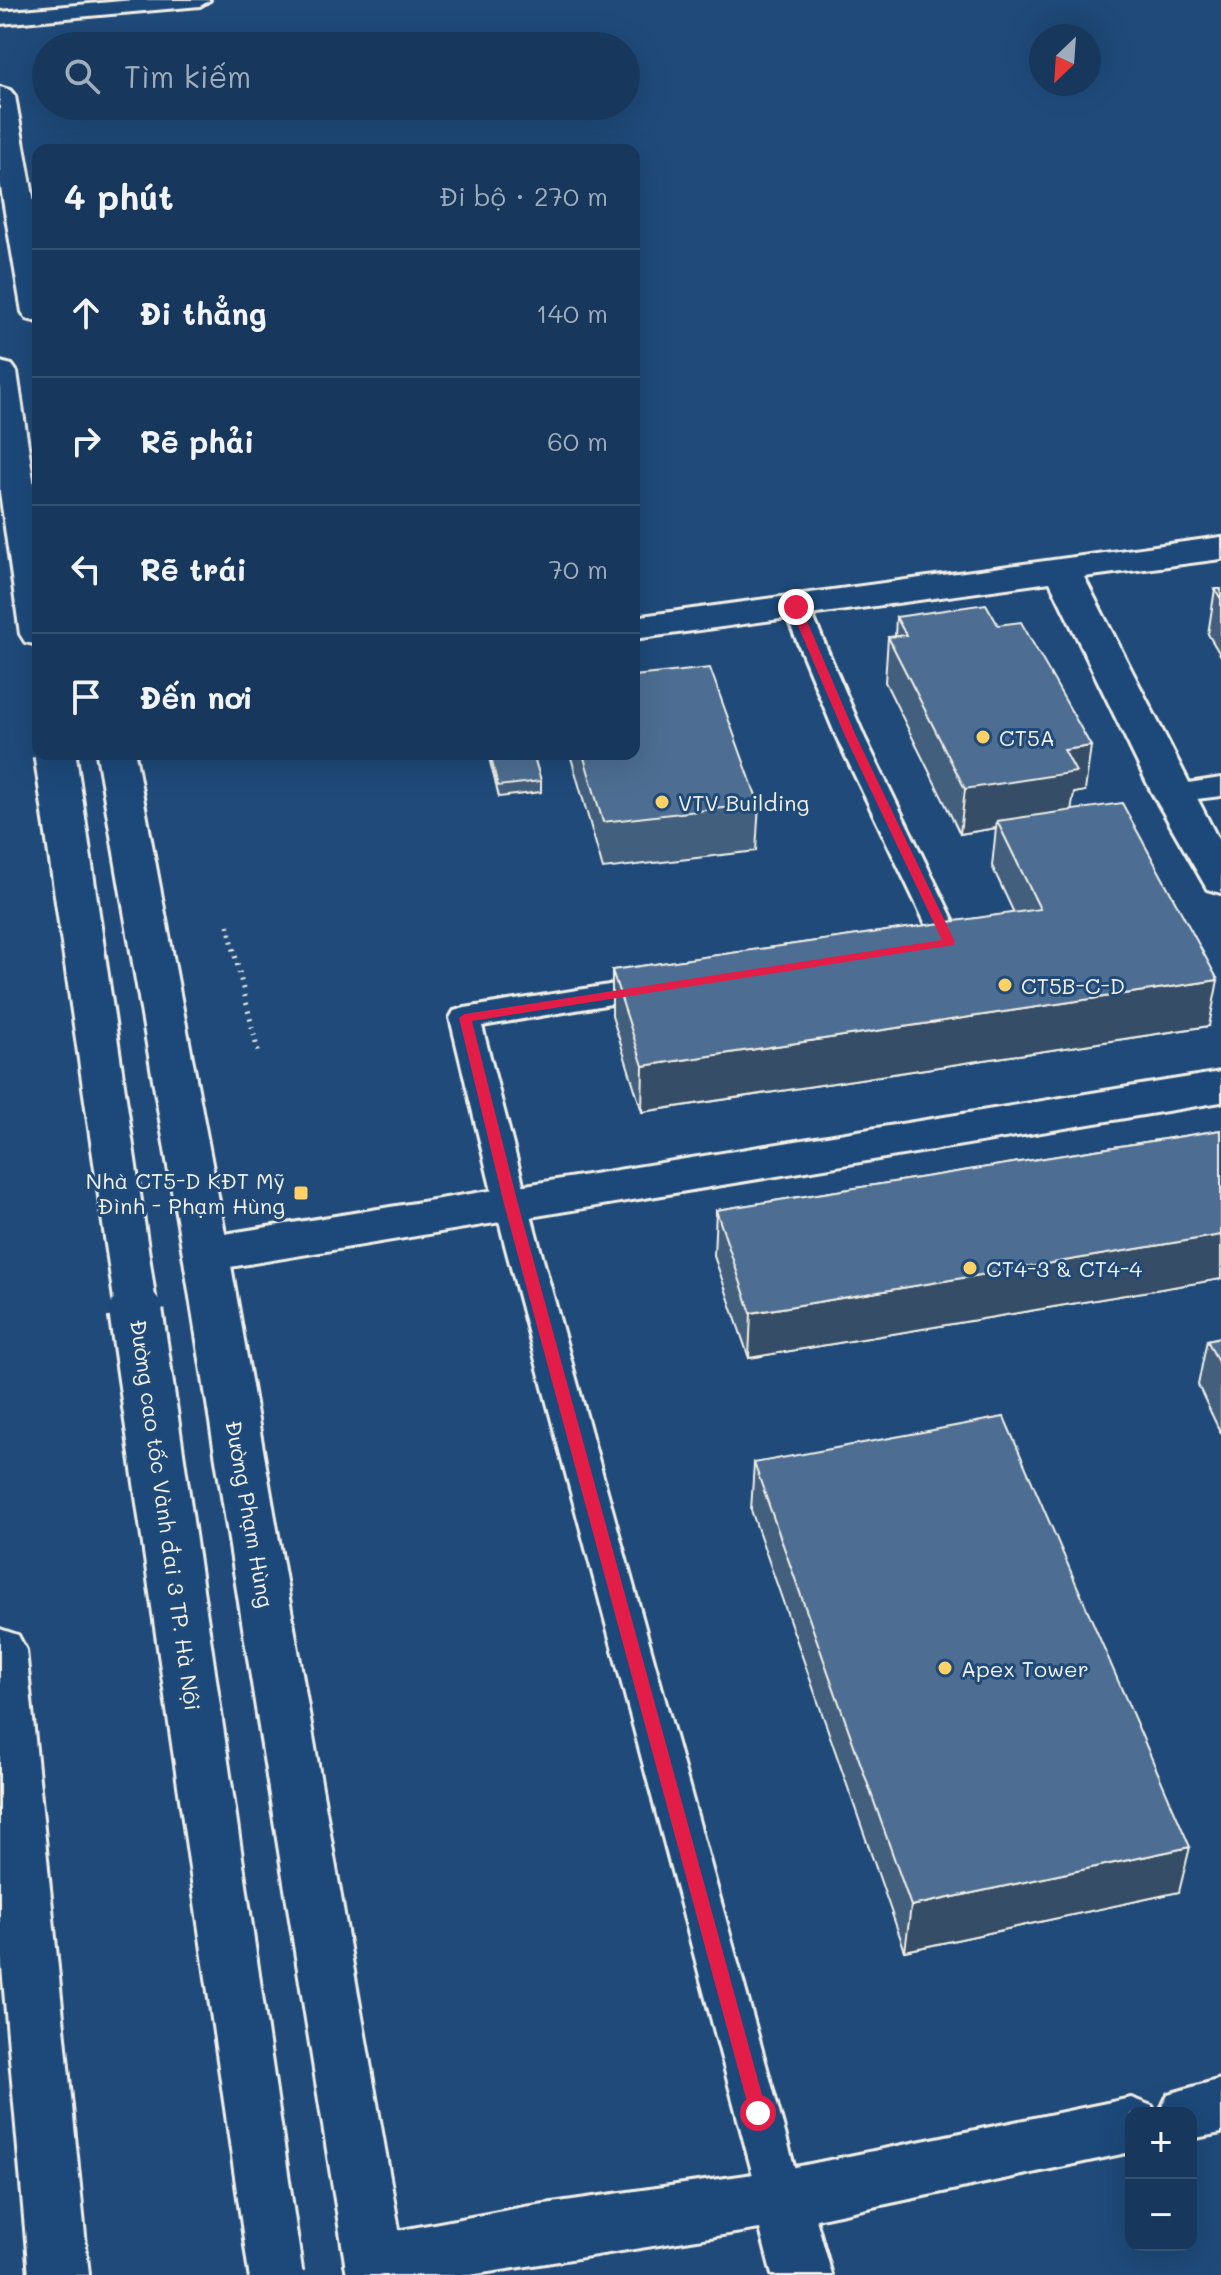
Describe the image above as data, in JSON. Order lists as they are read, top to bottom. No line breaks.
{"streets":{"main road":["Đường Phạm Hùng","Đường cao tốc Vành đai 3 TP. Hà Nội"]},"places":{"other":["CT5A","VTV Building","CT5B-C-D","CT4-3 & CT4-4","Apex Tower"],"transit":["Nhà CT5-D KĐT Mỹ Đình - Phạm Hùng"]},"north":"bottom left","page":{"search":"Tìm kiếm","heading":["4 phút","Đi bộ · 270 m"],"list":[["Đi thẳng","140 m"],["Rẽ phải","60 m"],["Rẽ trái","70 m"],"Đến nơi"],"map_buttons":["+","−"]}}
